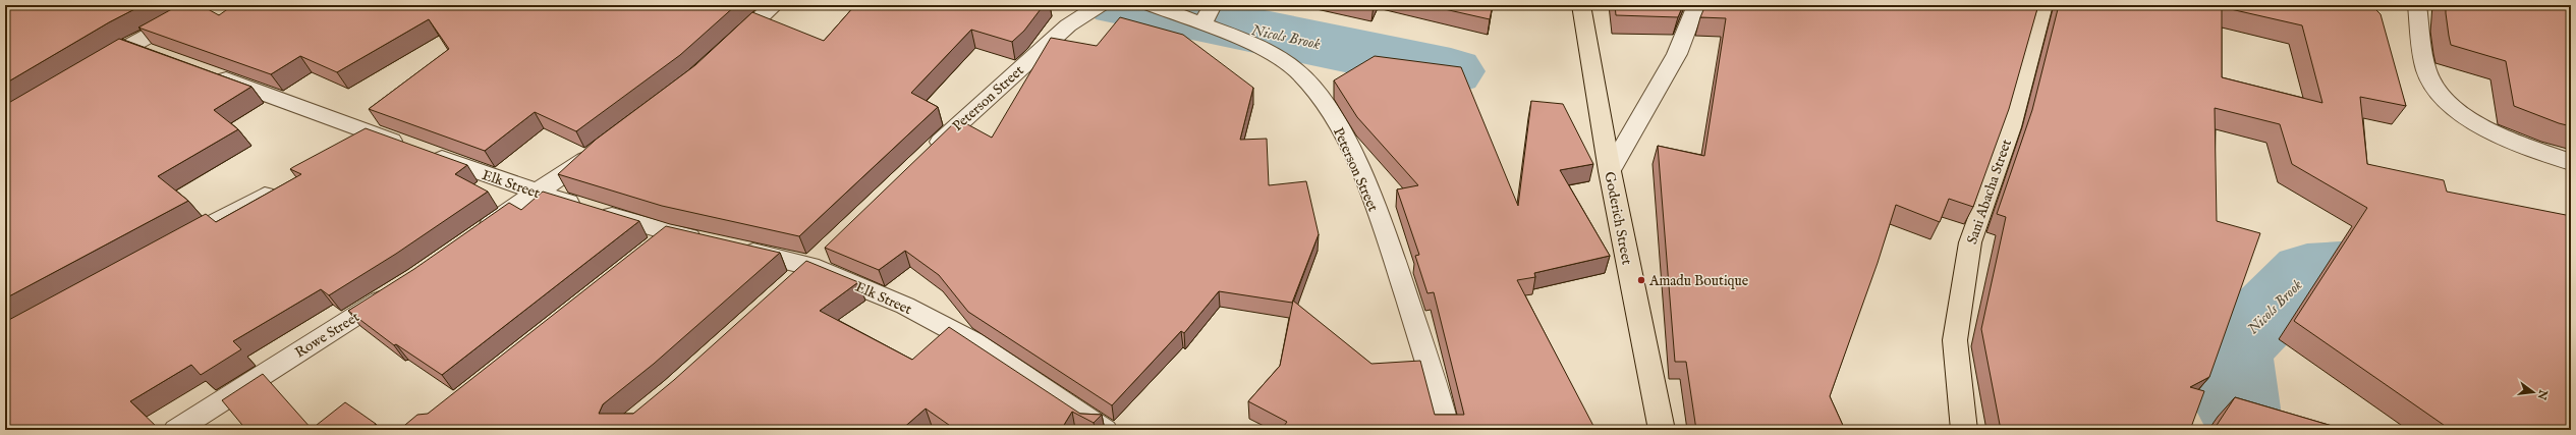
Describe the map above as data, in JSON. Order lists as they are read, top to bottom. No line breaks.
{"streets":{"main road":["Sani Abacha Street","Goderich Street"],"street":["Peterson Street","Elk Street","Rowe Street"]},"water":["Nicols Brook"],"places":["Amadu Boutique"],"north":"right"}
